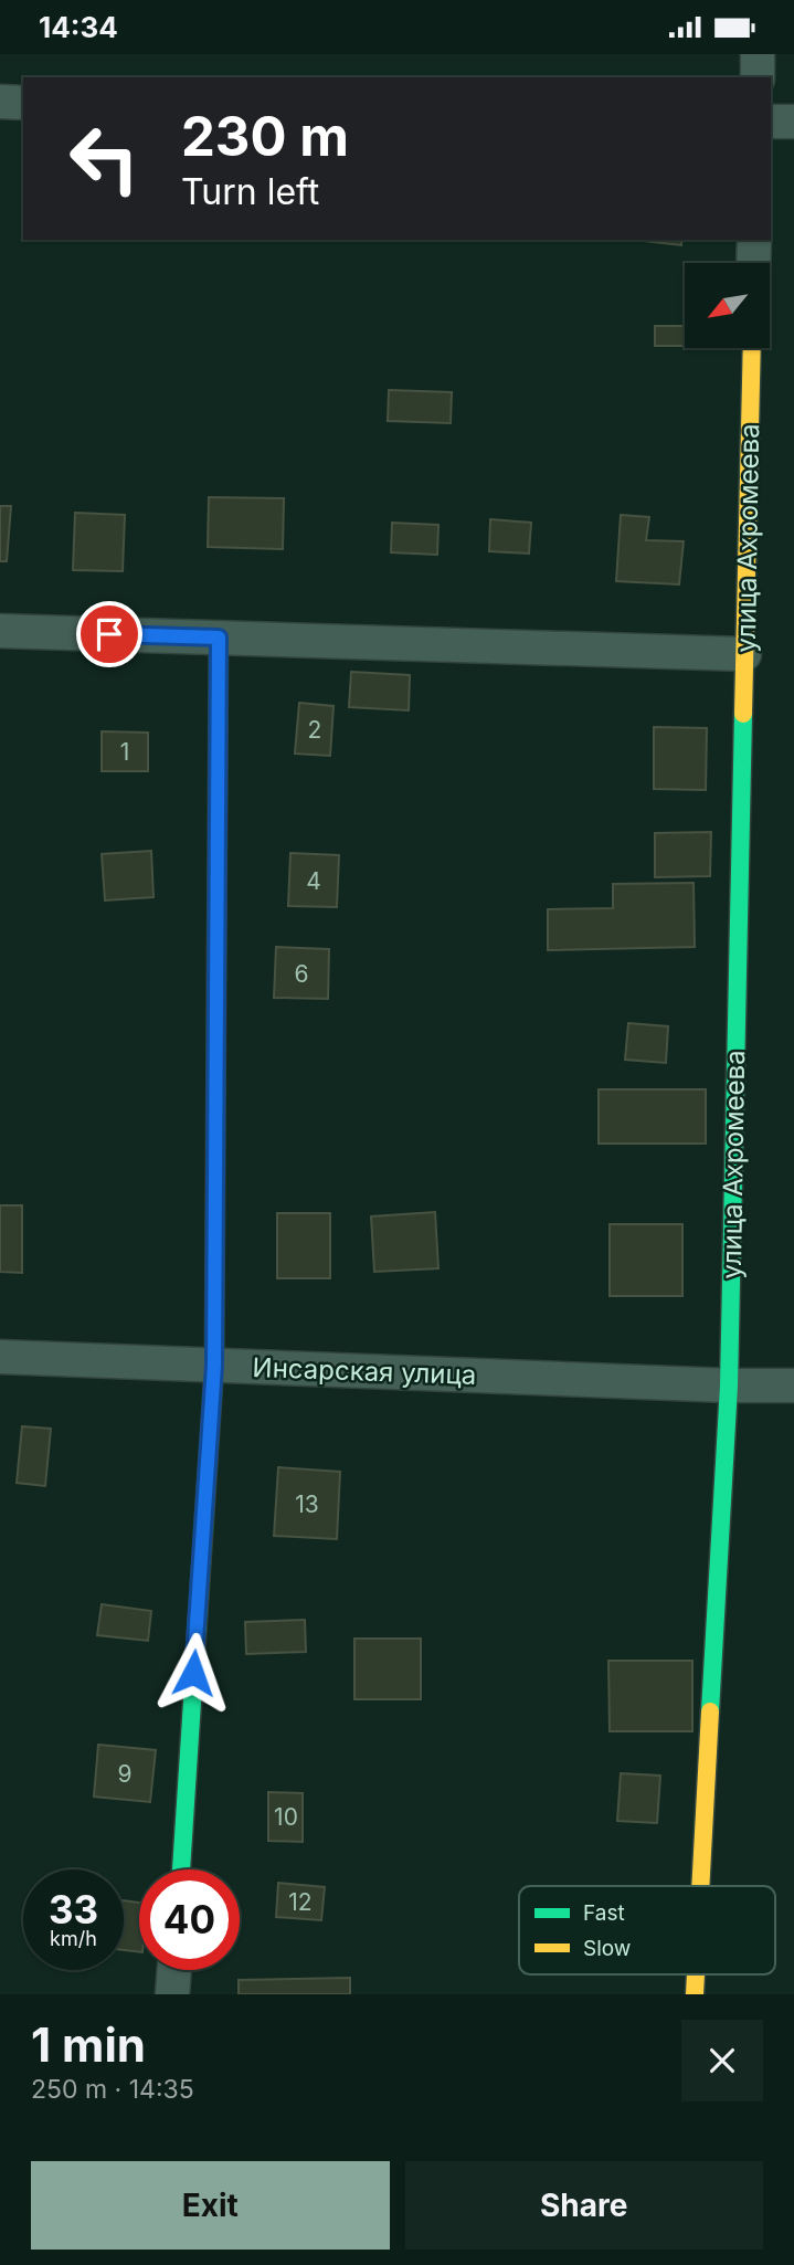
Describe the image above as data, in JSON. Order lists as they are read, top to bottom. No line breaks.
{"streets":{"street":["улица Ахромеева","Инсарская улица"]},"crossings":[["улица Ахромеева","Инсарская улица"]],"house_numbers":["2","1","4","6","13","9","10","12"],"legend":["Fast","Slow"],"north":"bottom left","page":{"status":"14:34","turn":["230 m","Turn left"],"speed":"33 km/h","limit":"40","heading":["1 min","250 m · 14:35"],"buttons":["Exit","Share"]}}
